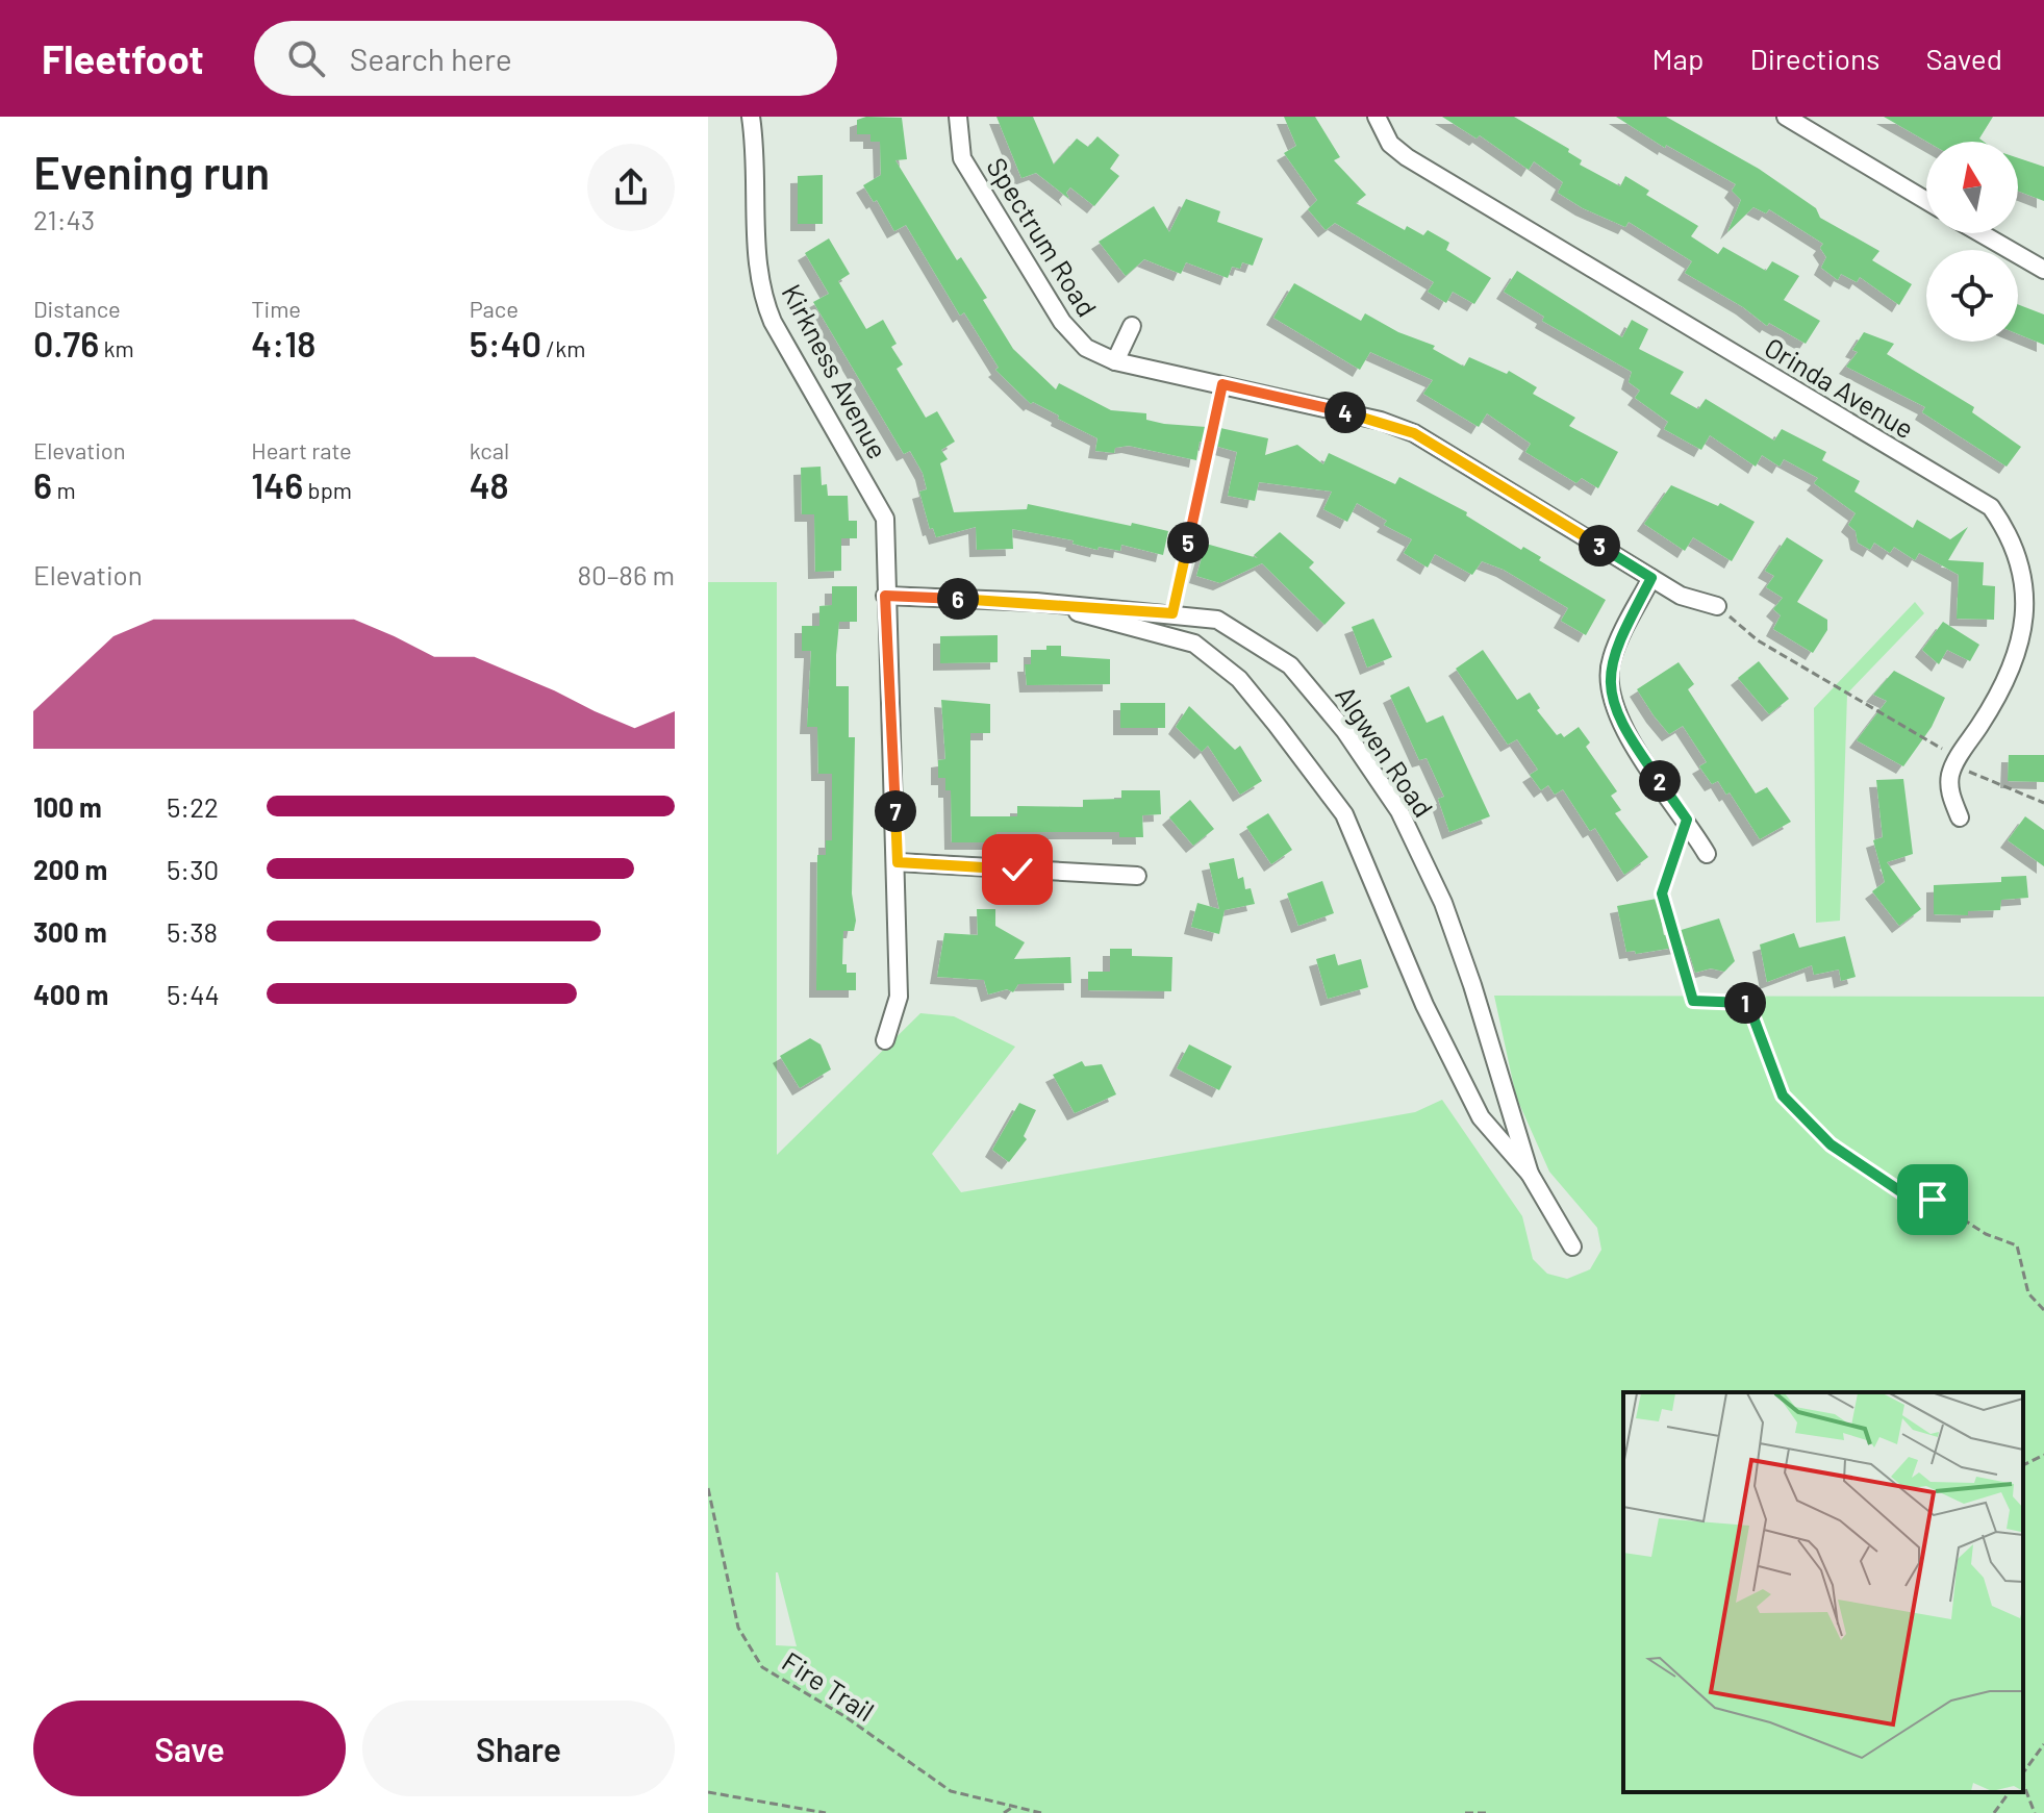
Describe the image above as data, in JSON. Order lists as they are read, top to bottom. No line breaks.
{"streets":{"street":["Spectrum Road","Kirkness Avenue","Orinda Avenue","Algwen Road"],"path":["Fire Trail"]},"crossings":[["Kirkness Avenue","Algwen Road"]],"north":"top","page":{"header":"Fleetfoot","search":"Search here","nav":["Map","Directions","Saved"],"heading":["Evening run","21:43"],"stats":[["Distance","0.76 km"],["Time","4:18"],["Pace","5:40 /km"],["Elevation","6 m"],["Heart rate","146 bpm"],["kcal","48"]],"pins":["4","5","3","6","2","7","1"],"chart":["Elevation","80–86 m"],"list":[{"name":"100 m","note":"5:22"},{"name":"200 m","note":"5:30"},{"name":"300 m","note":"5:38"},{"name":"400 m","note":"5:44"}],"buttons":["Save","Share"]}}
